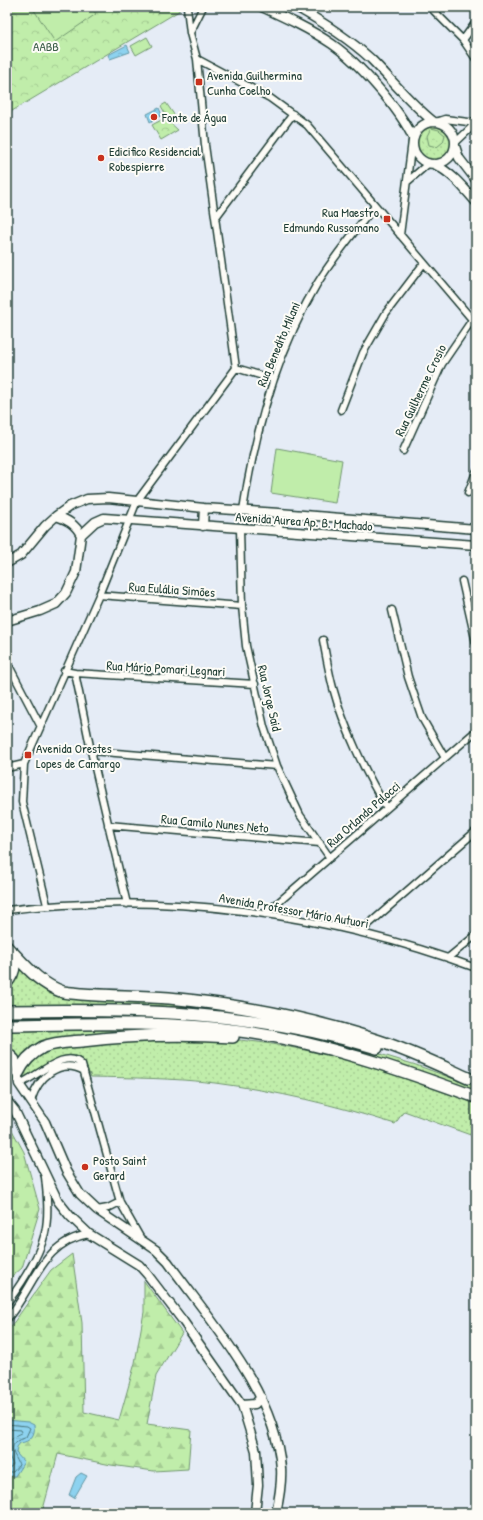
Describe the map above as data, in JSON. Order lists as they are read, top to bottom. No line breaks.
{"streets":{"street":["Rua Benedito Milani","Rua Guilherme Crosio","Avenida Aurea Ap. B. Machado","Rua Eulália Simões","Rua Mário Pomari Legnari","Rua Jorge Said","Rua Orlando Palocci","Rua Camilo Nunes Neto","Avenida Professor Mário Autuori"]},"crossings":[["Rua Benedito Milani","Avenida Aurea Ap. B. Machado"],["Avenida Aurea Ap. B. Machado","Rua Jorge Said"],["Rua Eulália Simões","Rua Jorge Said"],["Rua Mário Pomari Legnari","Rua Jorge Said"],["Rua Jorge Said","Rua Orlando Palocci"],["Rua Jorge Said","Rua Camilo Nunes Neto"],["Rua Orlando Palocci","Avenida Professor Mário Autuori"]],"parks":["AABB"],"places":{"transit":["Avenida Guilhermina Cunha Coelho","Rua Maestro Edmundo Russomano","Avenida Orestes Lopes de Camargo"],"other":["Fonte de Água","Edicifico Residencial Robespierre","Posto Saint Gerard"]}}
